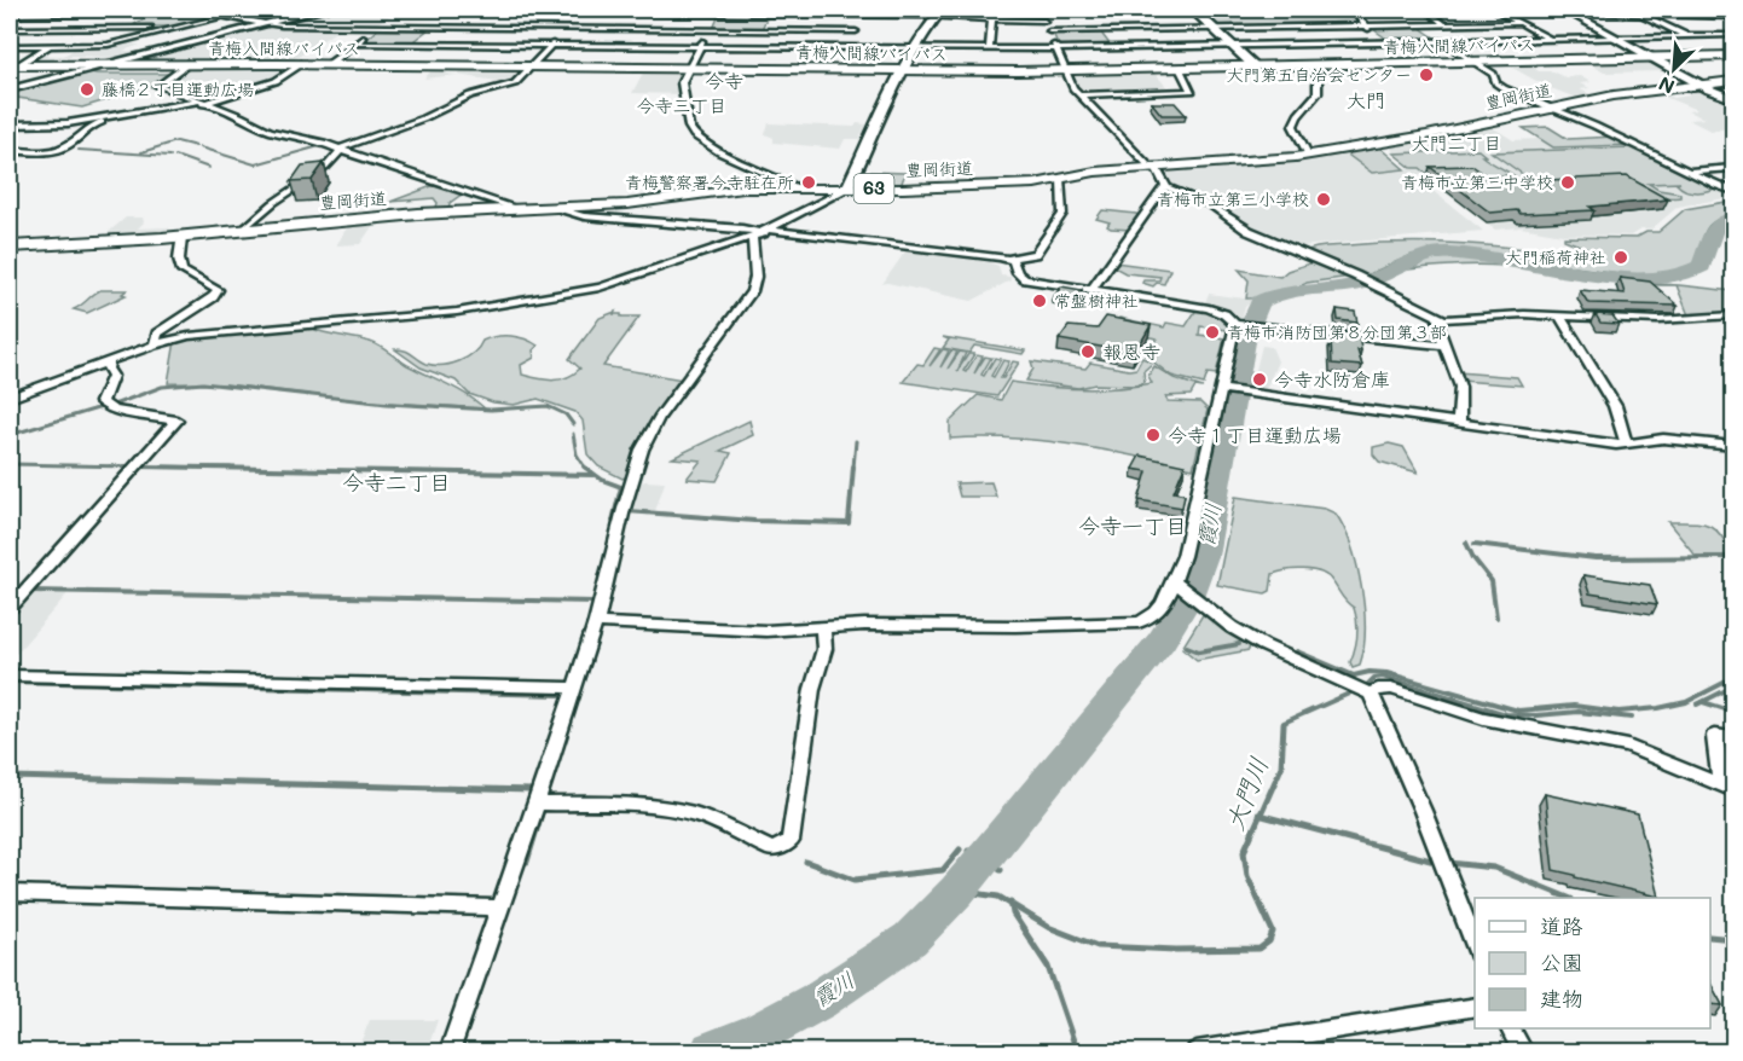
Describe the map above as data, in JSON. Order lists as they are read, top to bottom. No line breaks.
{"streets":{"main road":["青梅入間線バイパス","豊岡街道","63"]},"districts":["今寺","大門","今寺三丁目","大門二丁目","今寺二丁目","今寺一丁目"],"water":["霞川","大門川"],"places":["大門第五自治会センター","藤橋２丁目運動広場","青梅警察署今寺駐在所","青梅市立第三中学校","青梅市立第三小学校","大門稲荷神社","常盤樹神社","青梅市消防団第８分団第３部","報恩寺","今寺水防倉庫","今寺１丁目運動広場"],"legend":["道路","公園","建物"],"north":"bottom left"}
